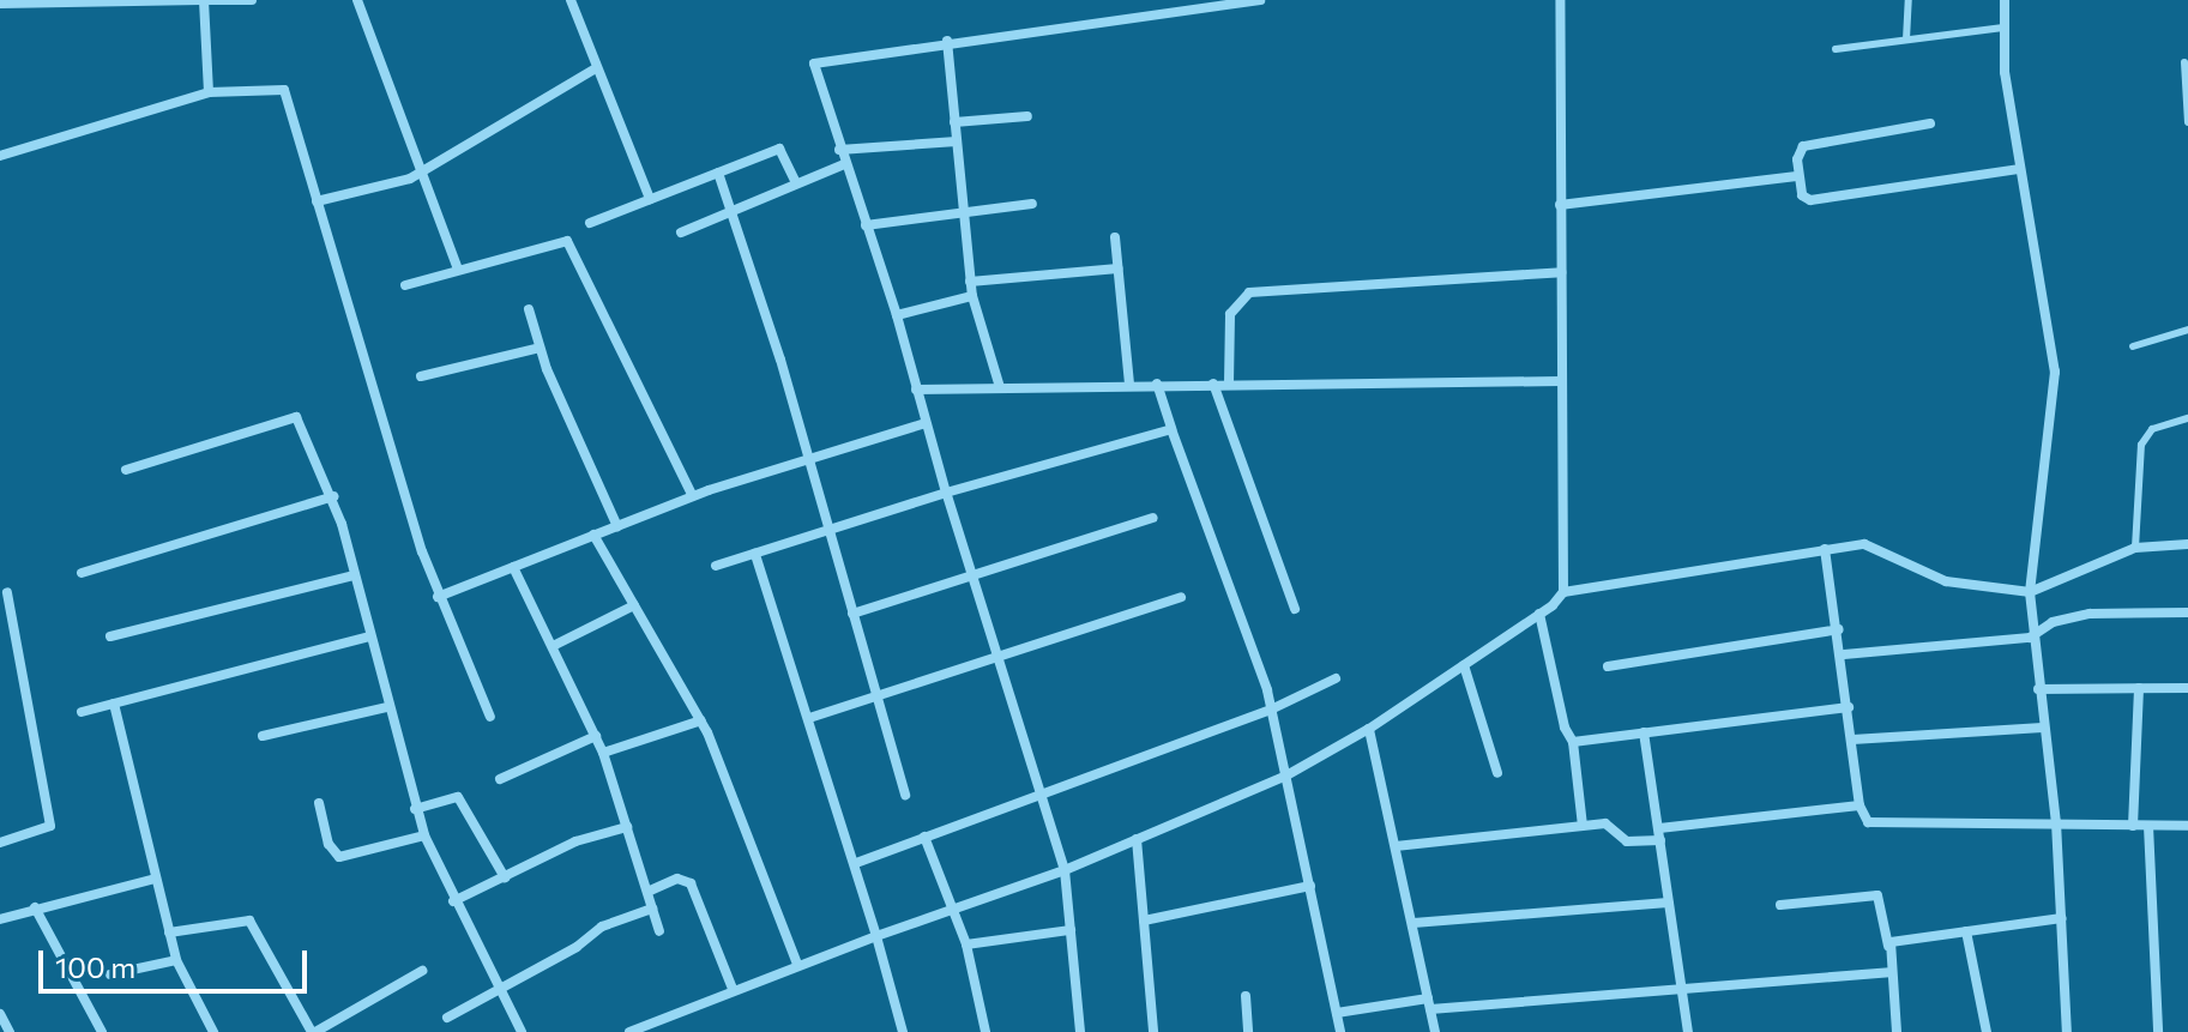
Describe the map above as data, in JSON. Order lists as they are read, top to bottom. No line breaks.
{"scale_bar":"100 m"}
